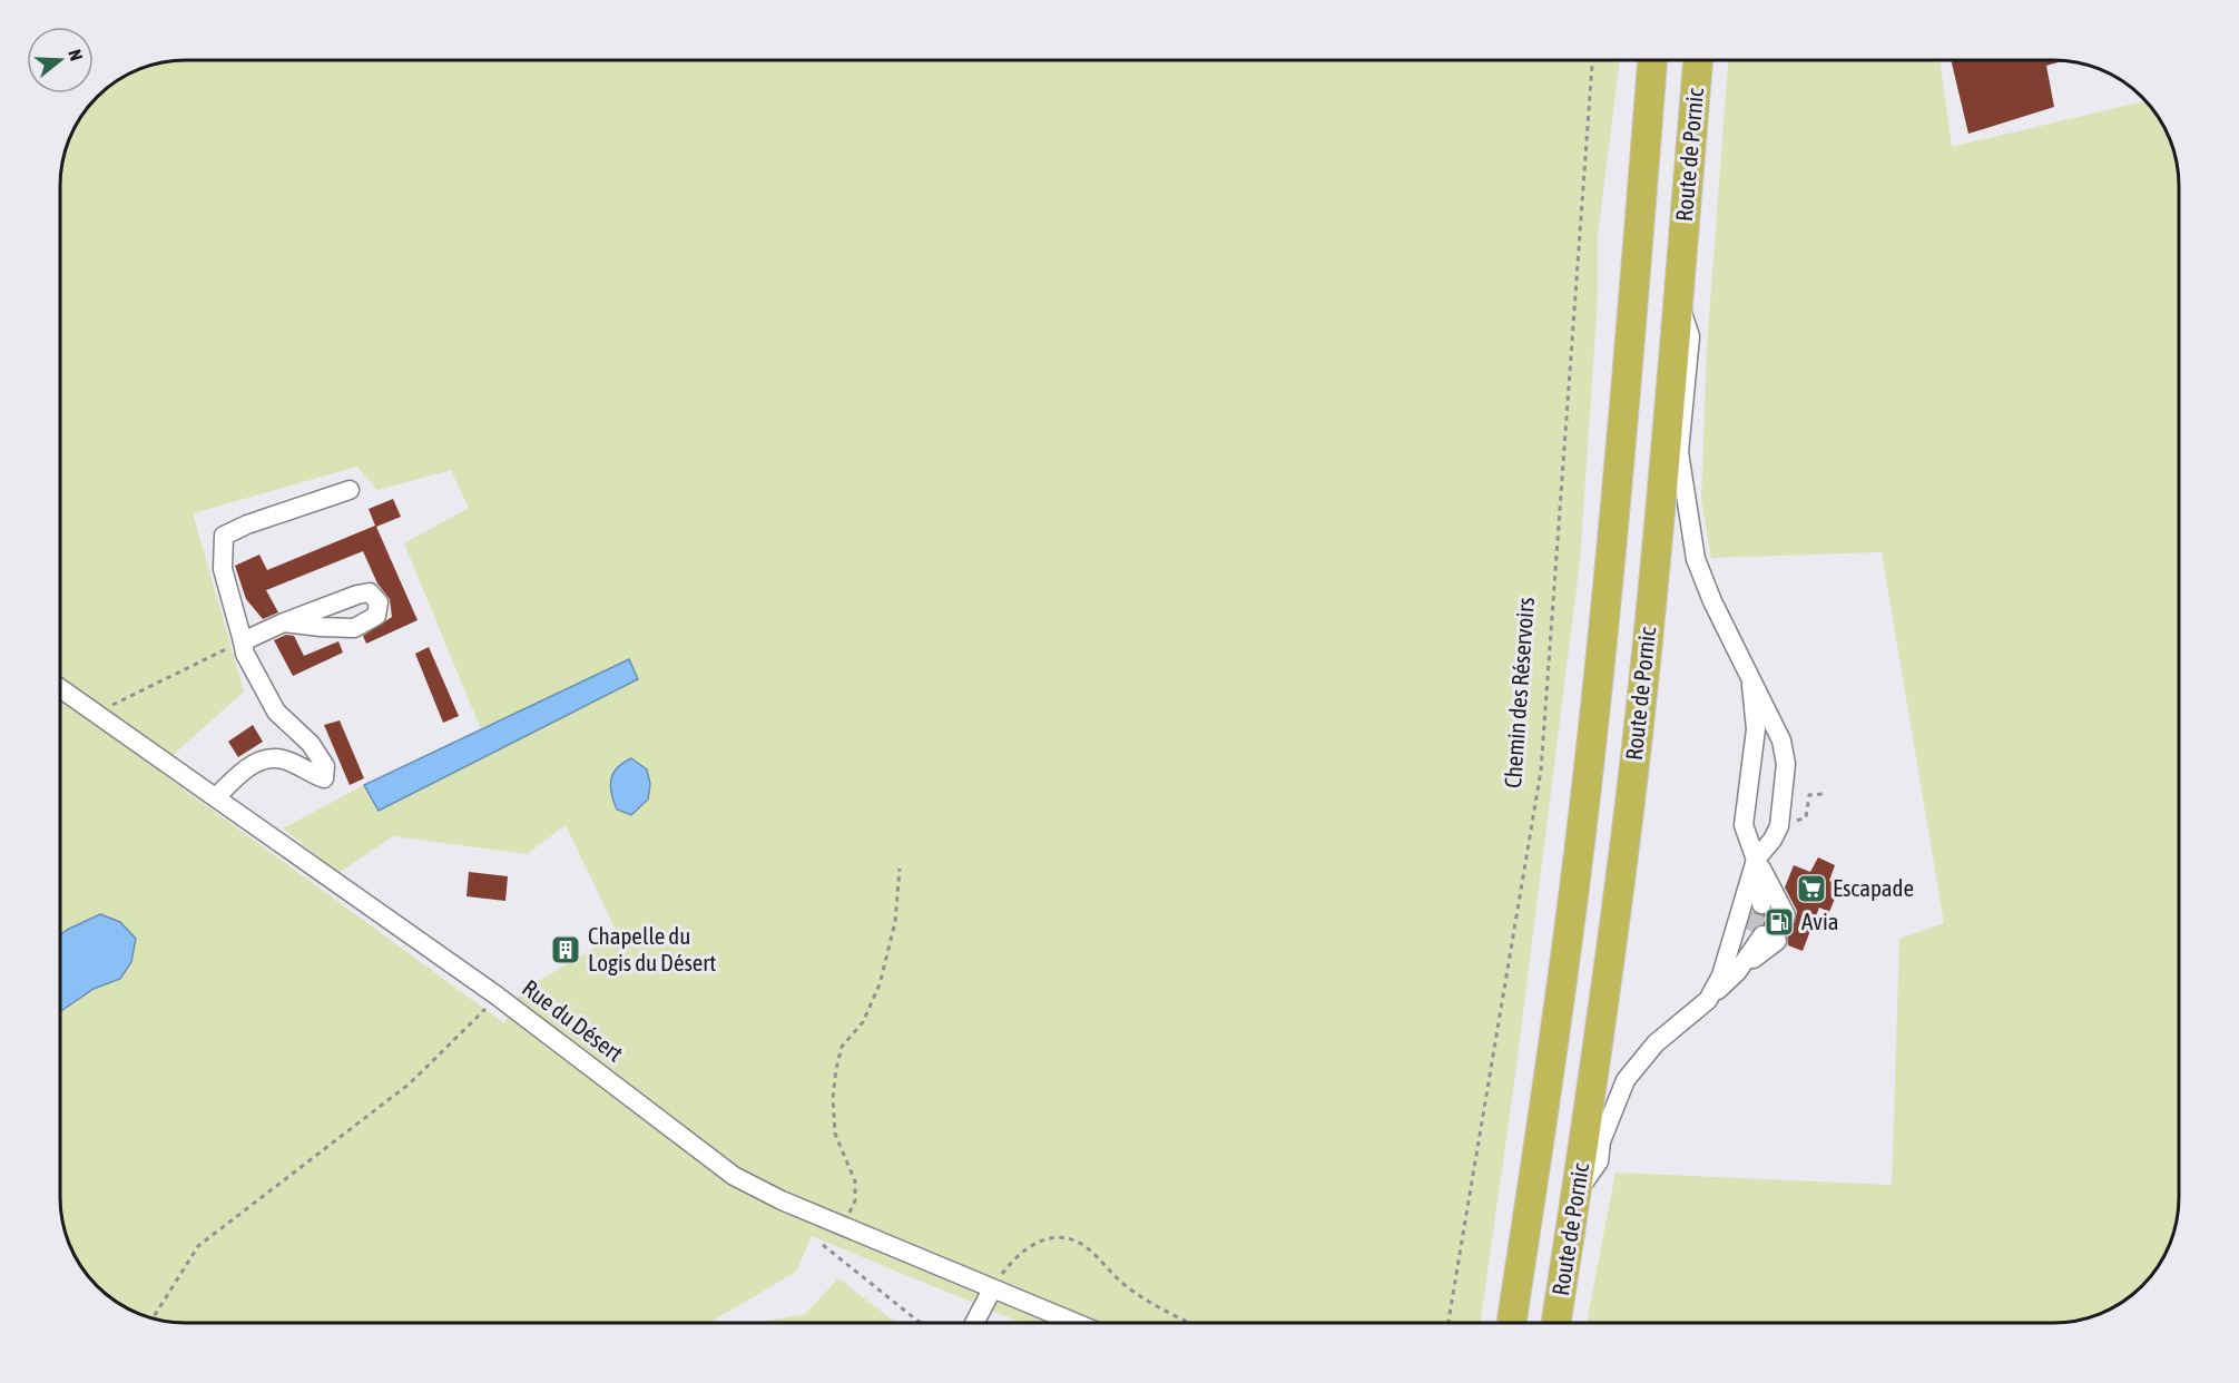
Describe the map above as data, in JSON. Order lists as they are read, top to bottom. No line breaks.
{"streets":{"highway":["Route de Pornic"],"street":["Rue du Désert"],"path":["Chemin des Réservoirs"]},"places":{"supermarket":["Escapade"],"fuel station":["Avia"],"building":["Chapelle du Logis du Désert"]},"north":"right"}
